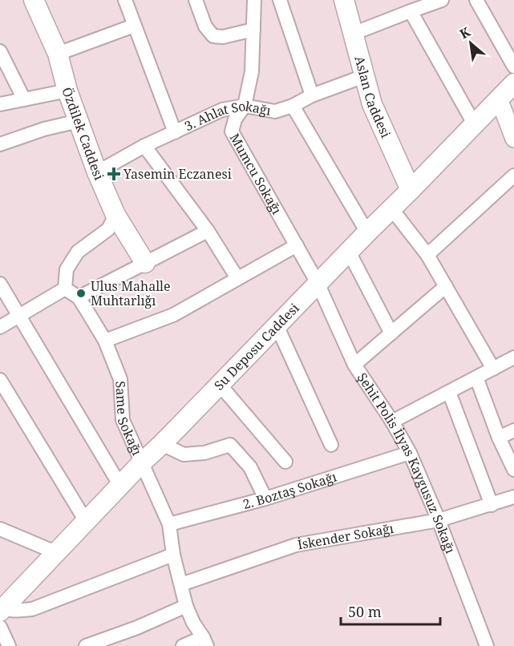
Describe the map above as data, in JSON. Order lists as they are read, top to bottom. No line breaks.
{"streets":{"main road":["Aslan Caddesi","Özdilek Caddesi","Su Deposu Caddesi"],"street":["3. Ahlat Sokağı","Mumcu Sokağı","Same Sokağı","Şehit Polis İlyas Kaygusuz Sokağı","2. Boztaş Sokağı","İskender Sokağı"]},"crossings":[["Aslan Caddesi","3. Ahlat Sokağı"],["Aslan Caddesi","Su Deposu Caddesi"],["3. Ahlat Sokağı","Özdilek Caddesi"],["3. Ahlat Sokağı","Mumcu Sokağı"],["Mumcu Sokağı","Su Deposu Caddesi"],["Mumcu Sokağı","Şehit Polis İlyas Kaygusuz Sokağı"],["Su Deposu Caddesi","Same Sokağı"],["Su Deposu Caddesi","Şehit Polis İlyas Kaygusuz Sokağı"],["Same Sokağı","2. Boztaş Sokağı"],["Same Sokağı","İskender Sokağı"],["Şehit Polis İlyas Kaygusuz Sokağı","2. Boztaş Sokağı"],["Şehit Polis İlyas Kaygusuz Sokağı","İskender Sokağı"]],"places":{"health":["Yasemin Eczanesi"],"other":["Ulus Mahalle Muhtarlığı"]},"scale_bar":"50 m","north":"top left"}
